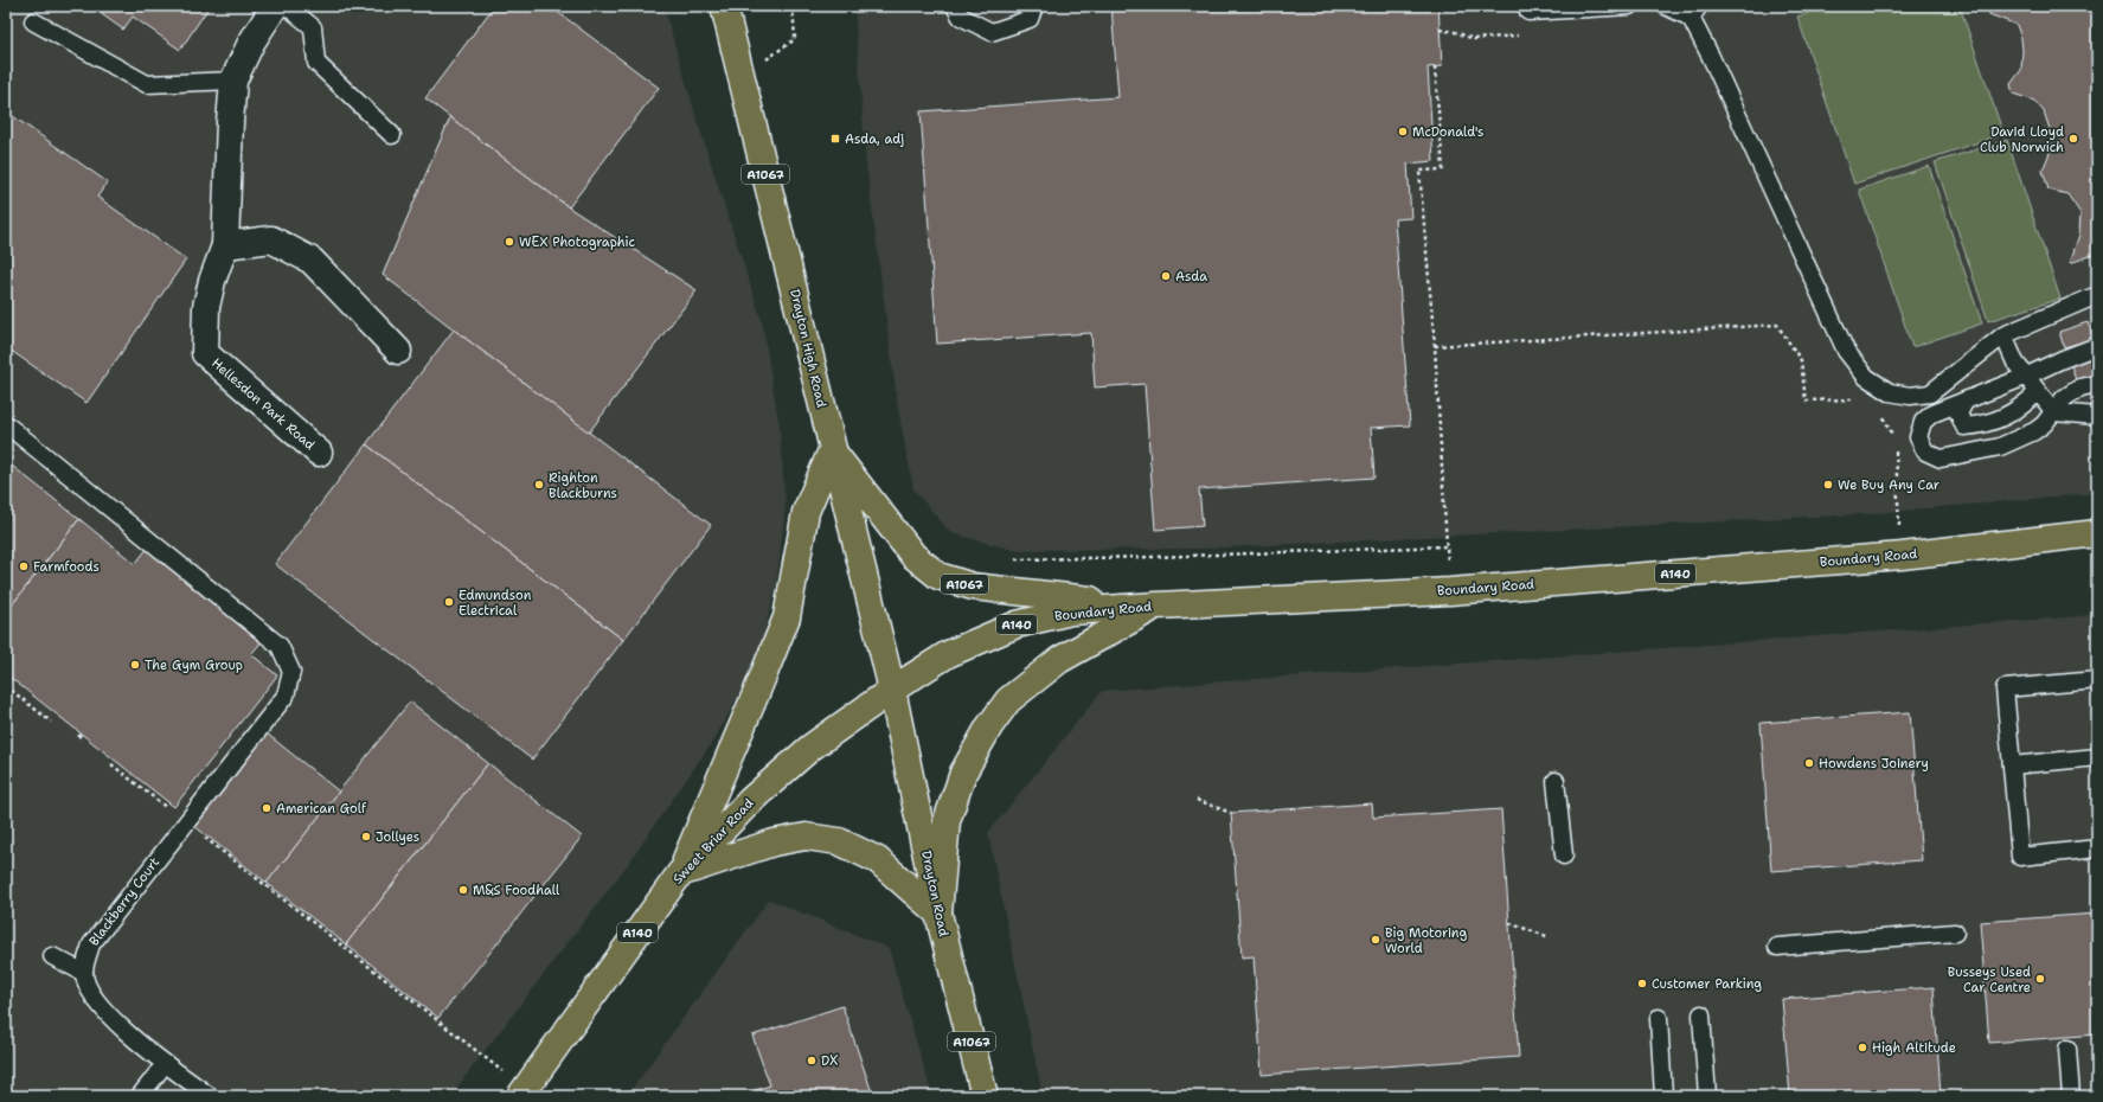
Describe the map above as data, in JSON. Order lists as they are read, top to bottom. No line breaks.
{"streets":{"main road":["A1067","Drayton High Road","Boundary Road","A140","Sweet Briar Road","Drayton Road"],"street":["Hellesdon Park Road"],"lane":["Blackberry Court"]},"crossings":[["A1067","Drayton High Road"],["A1067","Boundary Road"],["A1067","A140"],["Drayton High Road","Boundary Road"],["Drayton High Road","A140"],["Drayton High Road","Sweet Briar Road"],["Drayton High Road","Drayton Road"],["Boundary Road","A140"],["Boundary Road","Sweet Briar Road"],["Boundary Road","Drayton Road"],["A140","Sweet Briar Road"],["A140","Drayton Road"],["Sweet Briar Road","Drayton Road"]],"places":{"other":["McDonald's","David Lloyd Club Norwich","WEX Photographic","Asda","Righton Blackburns","We Buy Any Car","Farmfoods","Edmundson Electrical","The Gym Group","Howdens Joinery","American Golf","Jollyes","M&S Foodhall","Big Motoring World","Busseys Used Car Centre","Customer Parking","High Altitude","DX"],"transit":["Asda, adj"]}}
